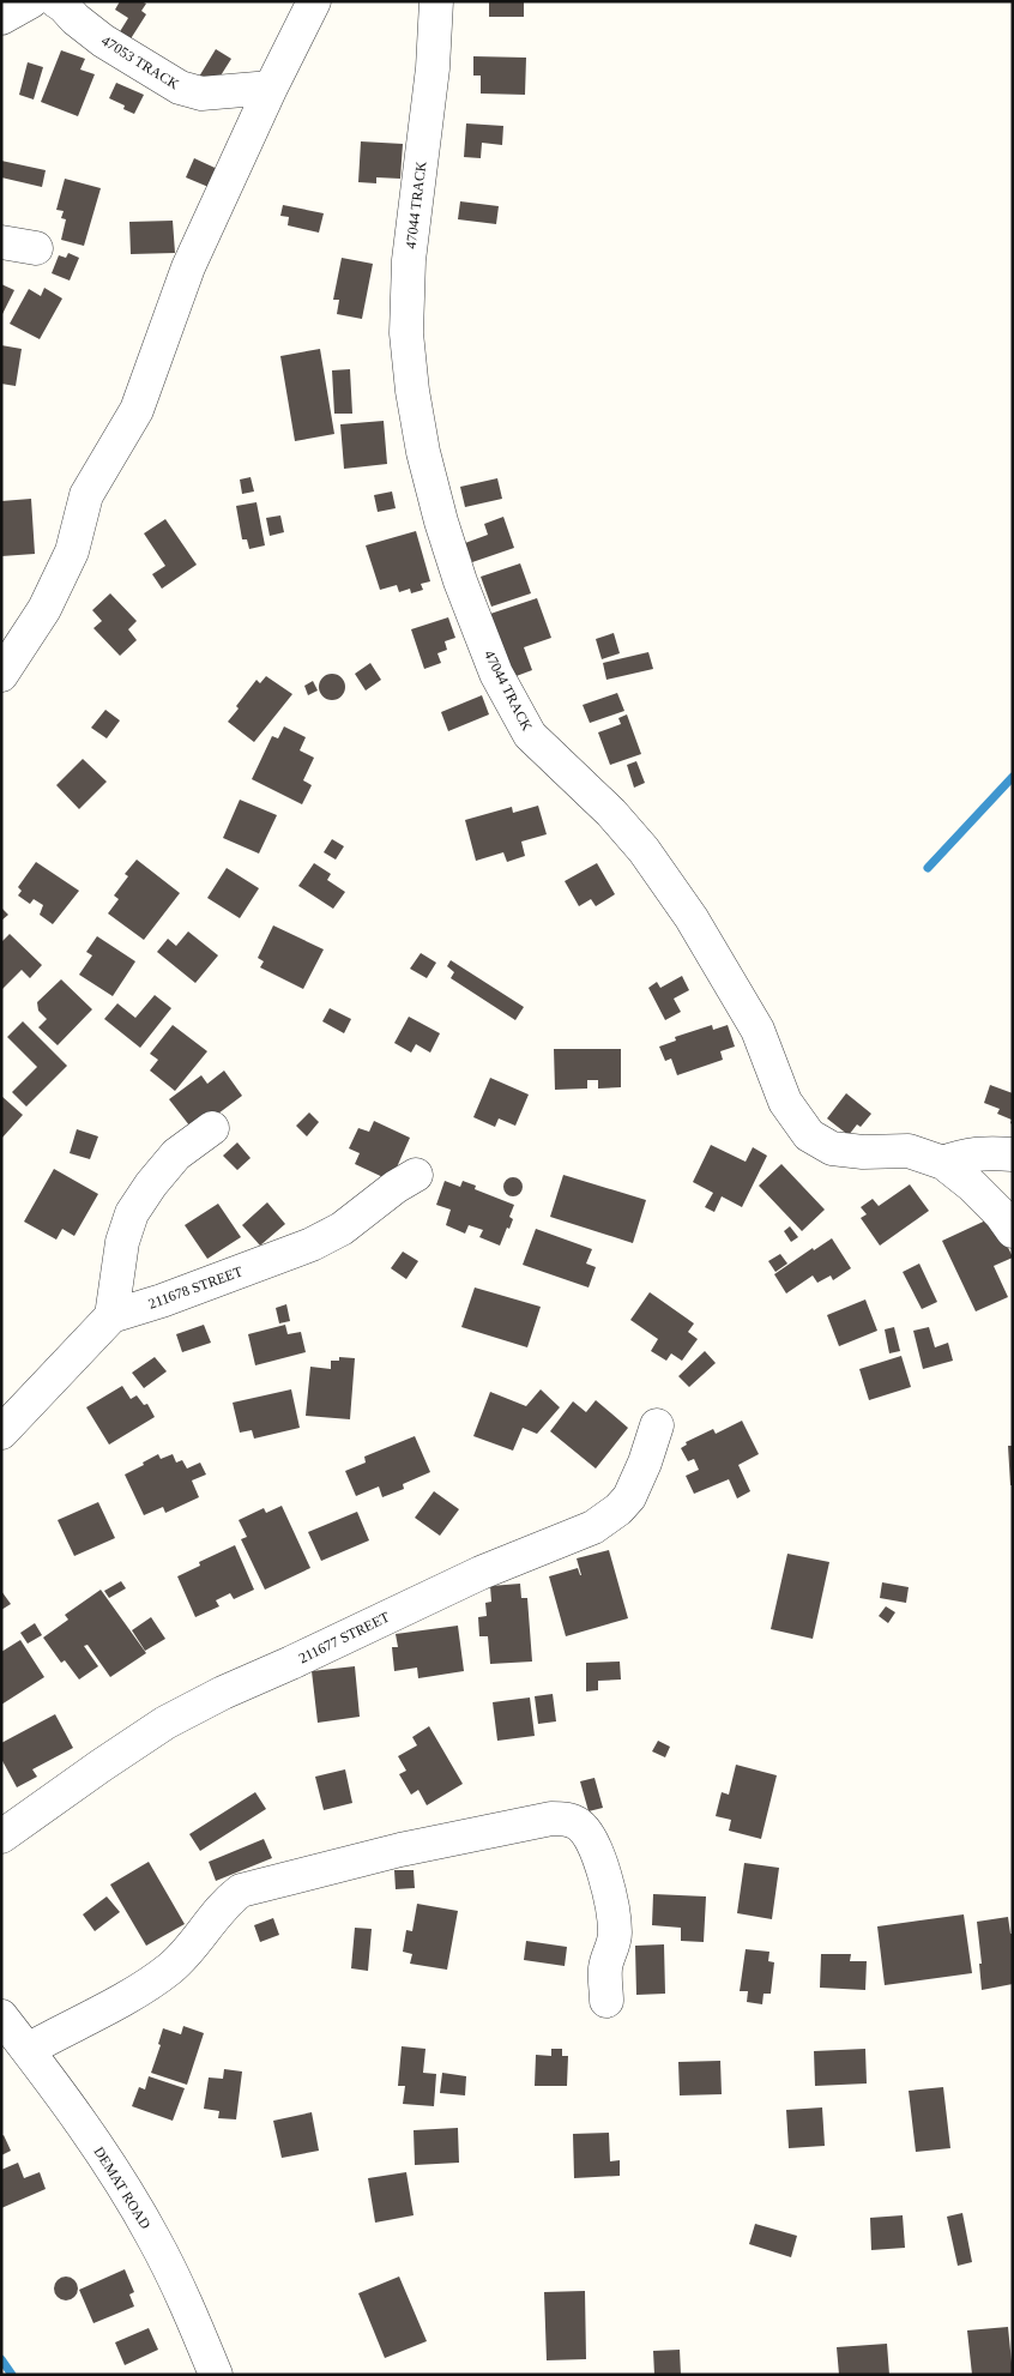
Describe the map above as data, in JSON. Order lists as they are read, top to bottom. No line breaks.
{"streets":{"street":["47053 TRACK","47044 TRACK","211678 STREET","211677 STREET","DEMAT ROAD"]}}
